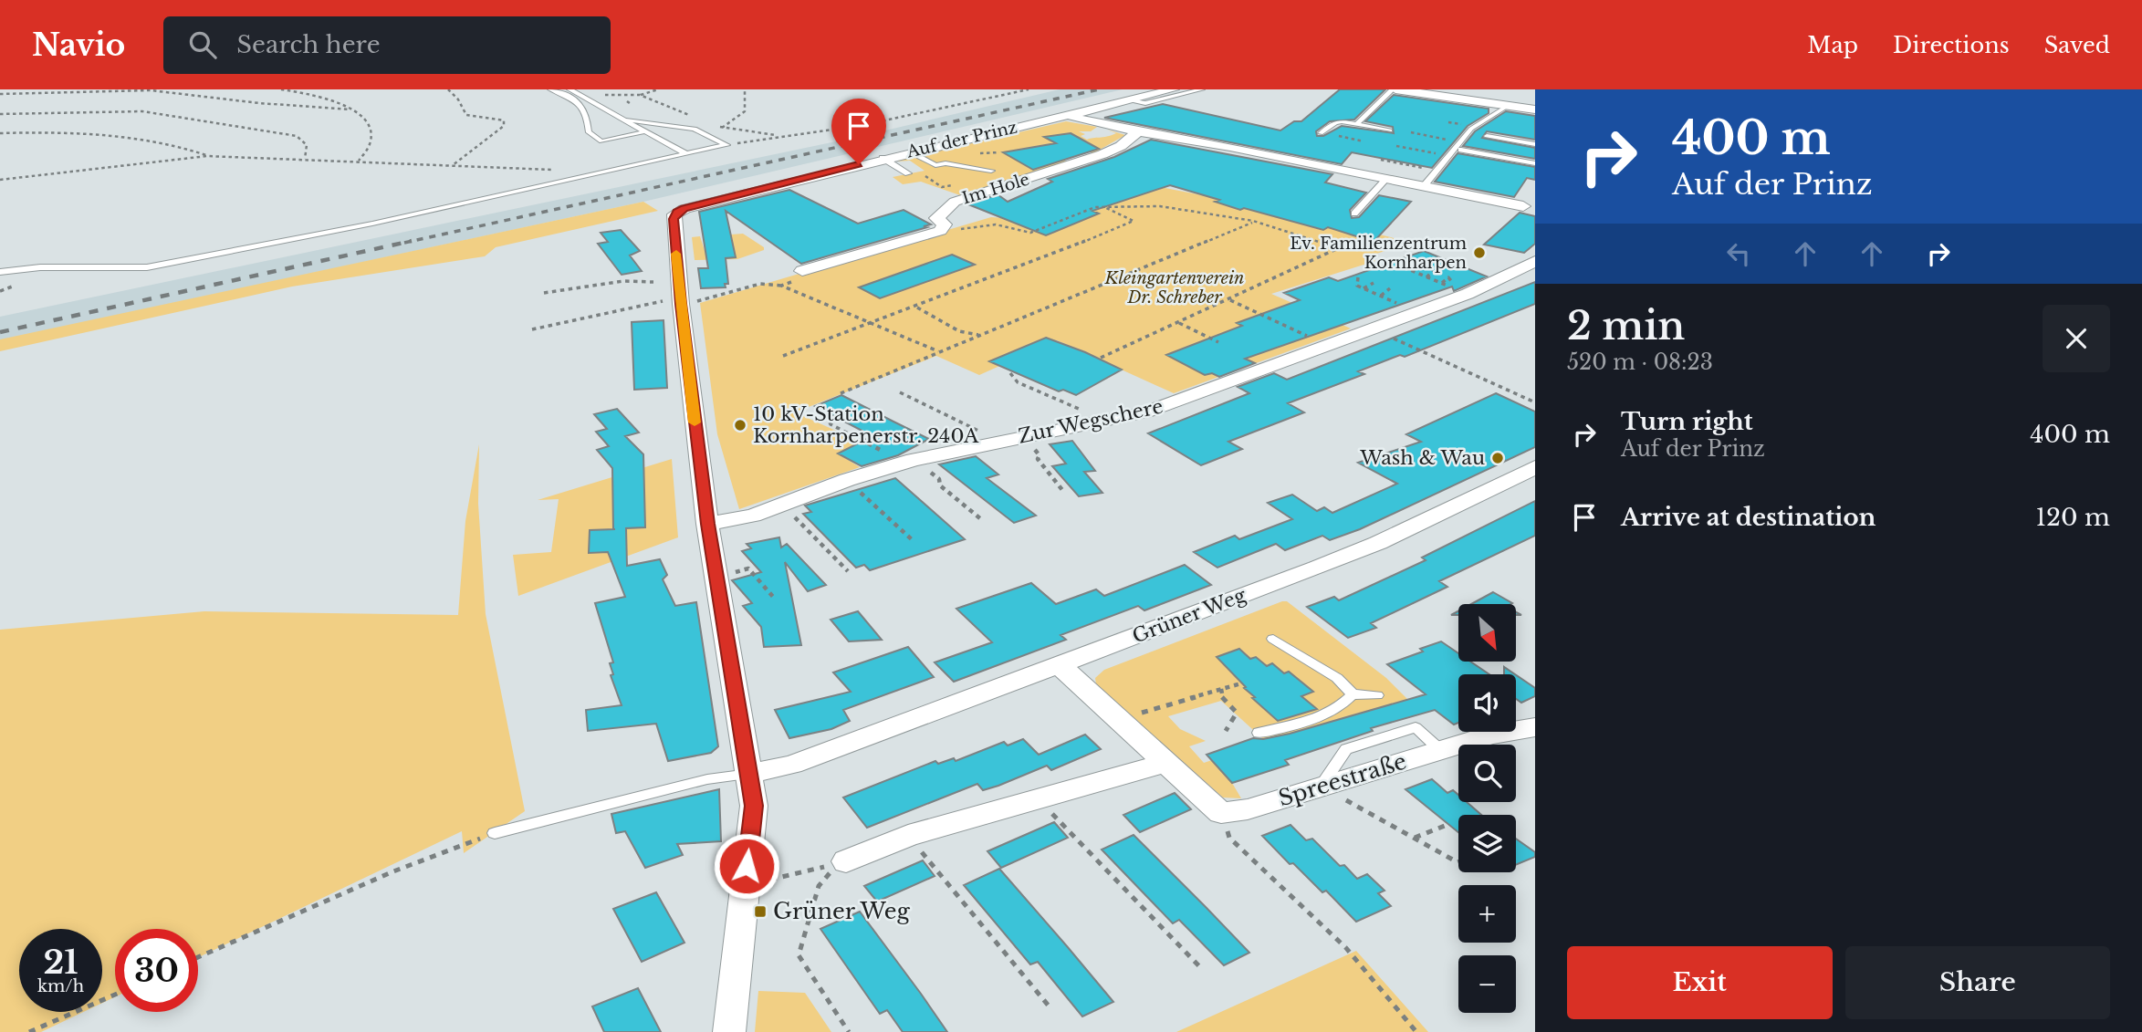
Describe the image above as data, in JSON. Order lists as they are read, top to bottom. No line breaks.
{"streets":{"street":["Auf der Prinz","Im Hole","Zur Wegschere","Grüner Weg","Spreestraße"]},"parks":["Kleingartenverein Dr. Schreber"],"places":{"other":["Ev. Familienzentrum Kornharpen","10 kV-Station Kornharpenerstr. 240A","Wash & Wau"],"transit":["Grüner Weg"]},"north":"bottom right","page":{"header":"Navio","search":"Search here","nav":["Map","Directions","Saved"],"turn":["400 m","Auf der Prinz"],"heading":["2 min","520 m · 08:23"],"list":[{"name":"Turn right","note":"Auf der Prinz","value":"400 m"},{"name":"Arrive at destination","value":"120 m"}],"map_buttons":["+","−"],"speed":"21 km/h","limit":"30","buttons":["Exit","Share"]}}
